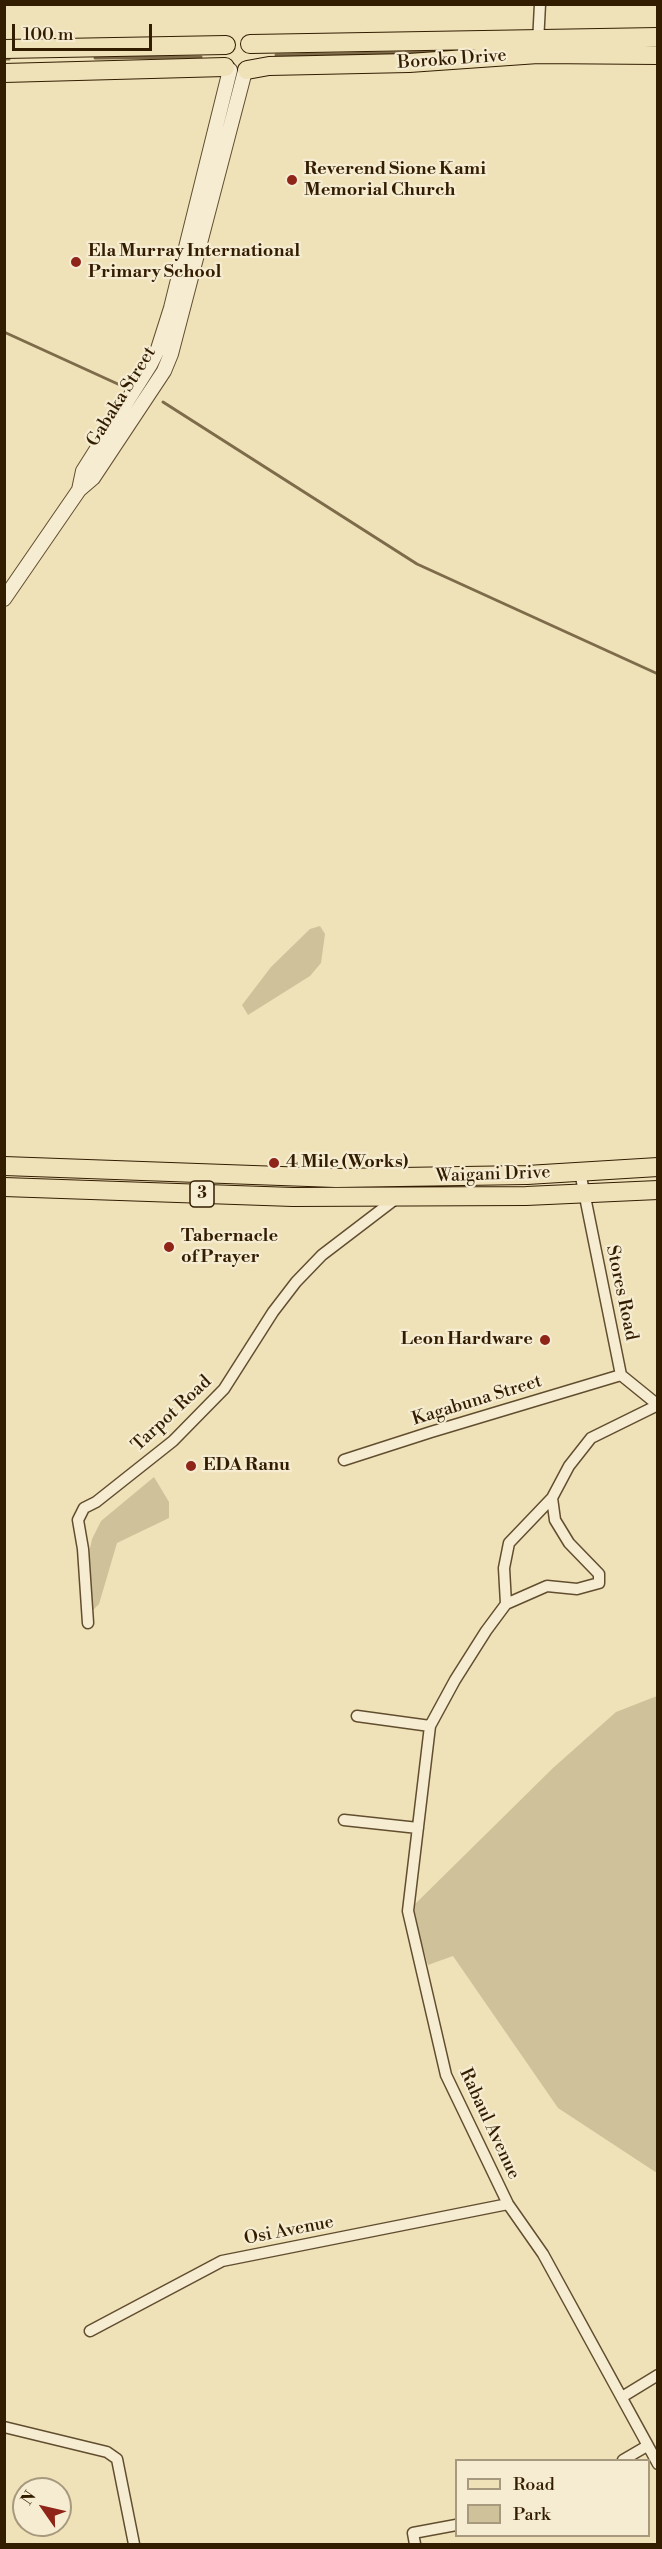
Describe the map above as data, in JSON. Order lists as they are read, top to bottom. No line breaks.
{"streets":{"main road":["Boroko Drive","Waigani Drive","3"],"street":["Gabaka Street","Stores Road","Kagabuna Street","Tarpot Road","Rabaul Avenue","Osi Avenue"]},"crossings":[["Boroko Drive","Gabaka Street"],["Waigani Drive","Stores Road"],["Waigani Drive","Tarpot Road"],["Stores Road","Kagabuna Street"],["Rabaul Avenue","Osi Avenue"]],"places":["Reverend Sione Kami Memorial Church","Ela Murray International Primary School","4 Mile (Works)","Tabernacle of Prayer","Leon Hardware","EDA Ranu"],"legend":["Road","Park"],"scale_bar":"100 m","north":"top left"}
